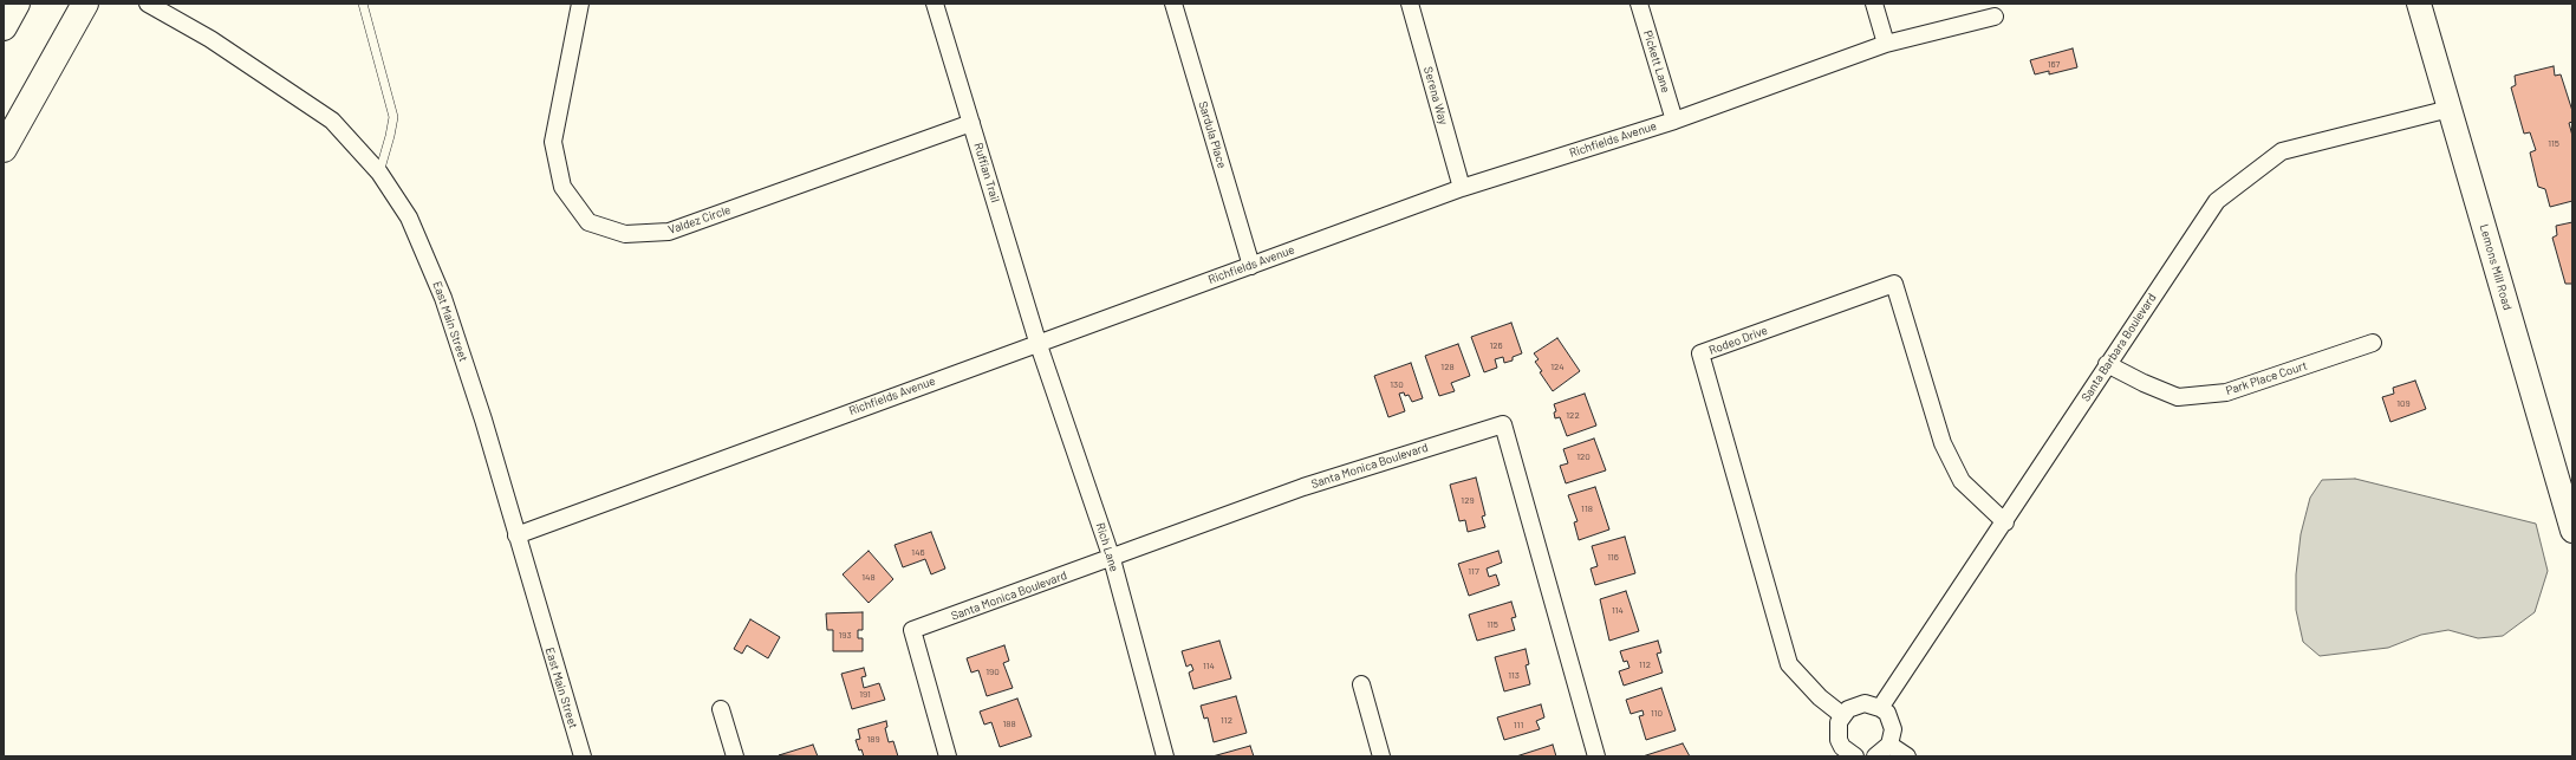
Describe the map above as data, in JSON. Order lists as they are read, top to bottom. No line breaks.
{"streets":{"street":["Pickett Lane","Serena Way","Sardula Place","Richfields Avenue","Ruffian Trail","Valdez Circle","Lemons Mill Road","East Main Street","Rodeo Drive","Santa Barbara Boulevard","Park Place Court","Santa Monica Boulevard","Rich Lane"]},"crossings":[["Pickett Lane","Richfields Avenue"],["Serena Way","Richfields Avenue"],["Sardula Place","Richfields Avenue"],["Richfields Avenue","Ruffian Trail"],["Richfields Avenue","East Main Street"],["Richfields Avenue","Rich Lane"],["Ruffian Trail","Valdez Circle"],["Ruffian Trail","Rich Lane"],["Lemons Mill Road","Santa Barbara Boulevard"],["Rodeo Drive","Santa Barbara Boulevard"],["Santa Barbara Boulevard","Park Place Court"],["Santa Monica Boulevard","Rich Lane"]],"house_numbers":["167","115","126","128","124","130","109","122","120","129","118","146","116","117","148","114","115","193","112","114","190","113","191","110","112","188","111","189"]}
